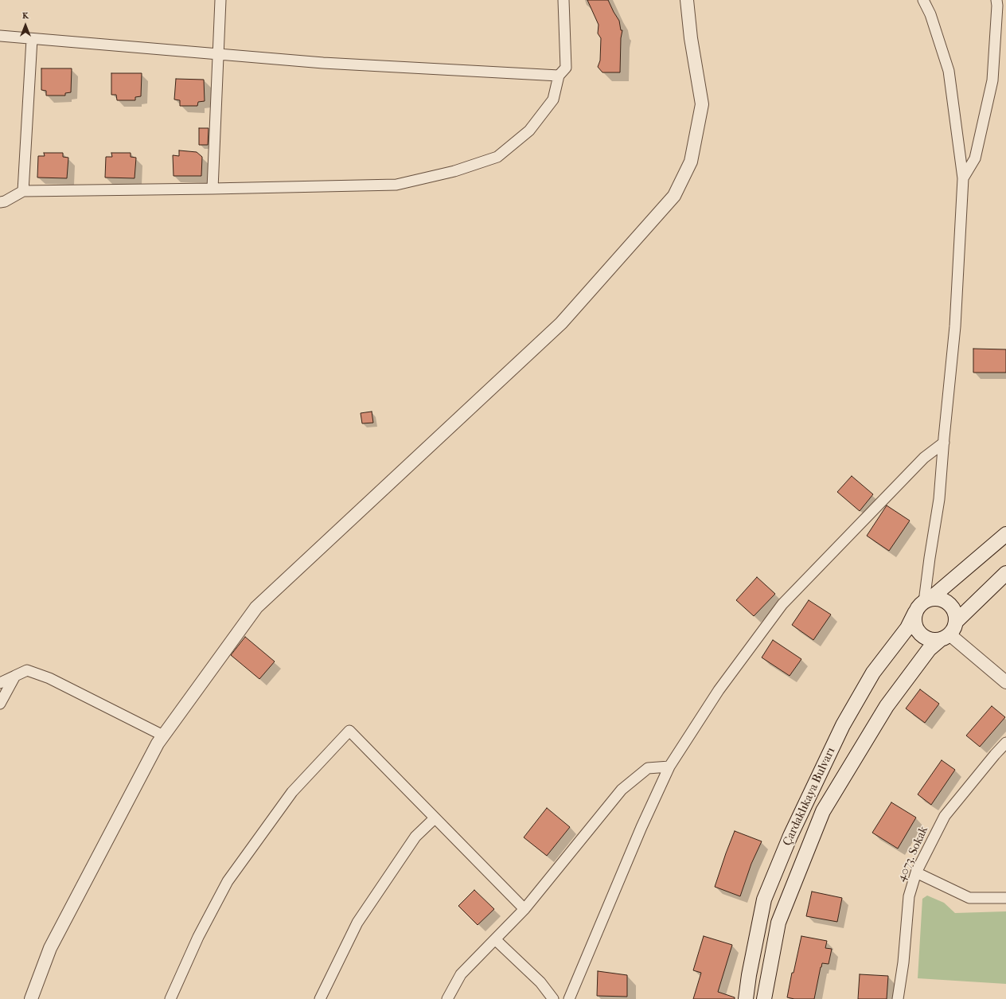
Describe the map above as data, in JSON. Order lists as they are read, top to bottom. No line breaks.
{"streets":{"main road":["Çardaklıkaya Bulvarı"],"street":["4073. Sokak"]},"north":"top"}
